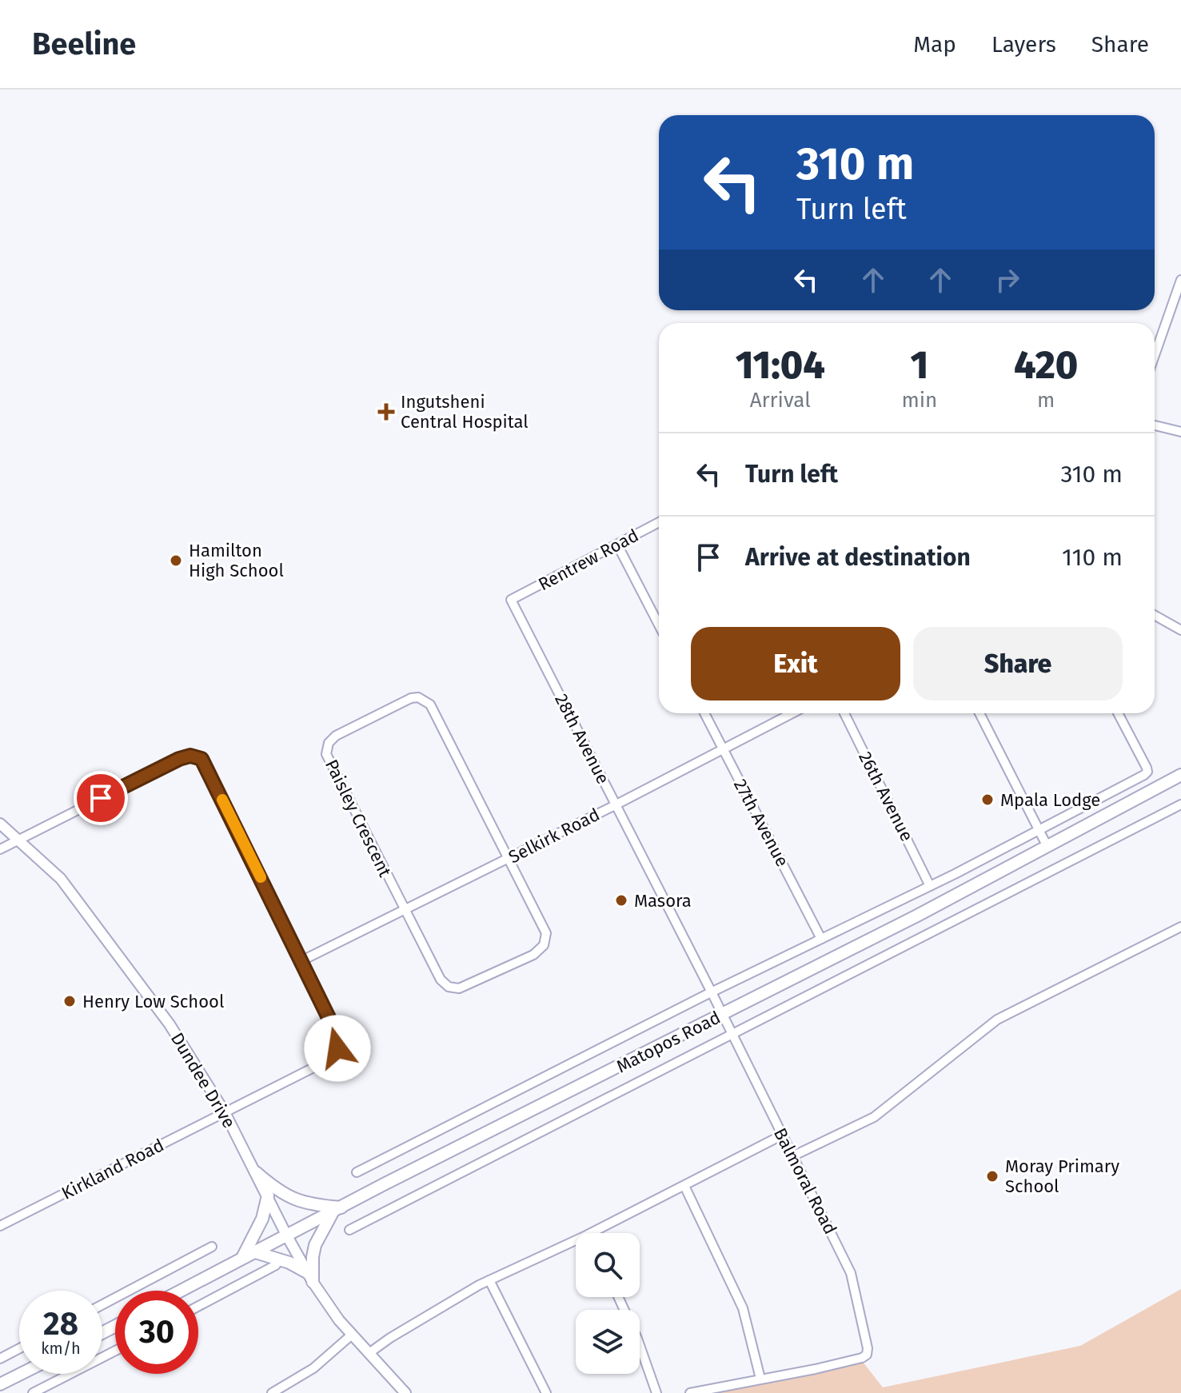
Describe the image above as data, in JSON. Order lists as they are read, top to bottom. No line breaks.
{"streets":{"main road":["Matopos Road"],"street":["Rentrew Road","28th Avenue","26th Avenue","Paisley Crescent","27th Avenue","Selkirk Road","Dundee Drive","Kirkland Road","Balmoral Road"]},"crossings":[["Rentrew Road","28th Avenue"],["28th Avenue","Selkirk Road"],["28th Avenue","Matopos Road"],["28th Avenue","Balmoral Road"],["Paisley Crescent","Selkirk Road"],["27th Avenue","Selkirk Road"],["Selkirk Road","Kirkland Road"],["Matopos Road","Dundee Drive"],["Matopos Road","Balmoral Road"],["Dundee Drive","Kirkland Road"]],"places":{"health":["Ingutsheni Central Hospital"],"other":["Hamilton High School","Mpala Lodge","Masora","Henry Low School","Moray Primary School"]},"page":{"header":"Beeline","nav":["Map","Layers","Share"],"turn":["310 m","Turn left"],"eta":["11:04","Arrival","1","min","420","m"],"list":[{"name":"Turn left","value":"310 m"},{"name":"Arrive at destination","value":"110 m"}],"buttons":["Exit","Share"],"speed":"28 km/h","limit":"30"}}
